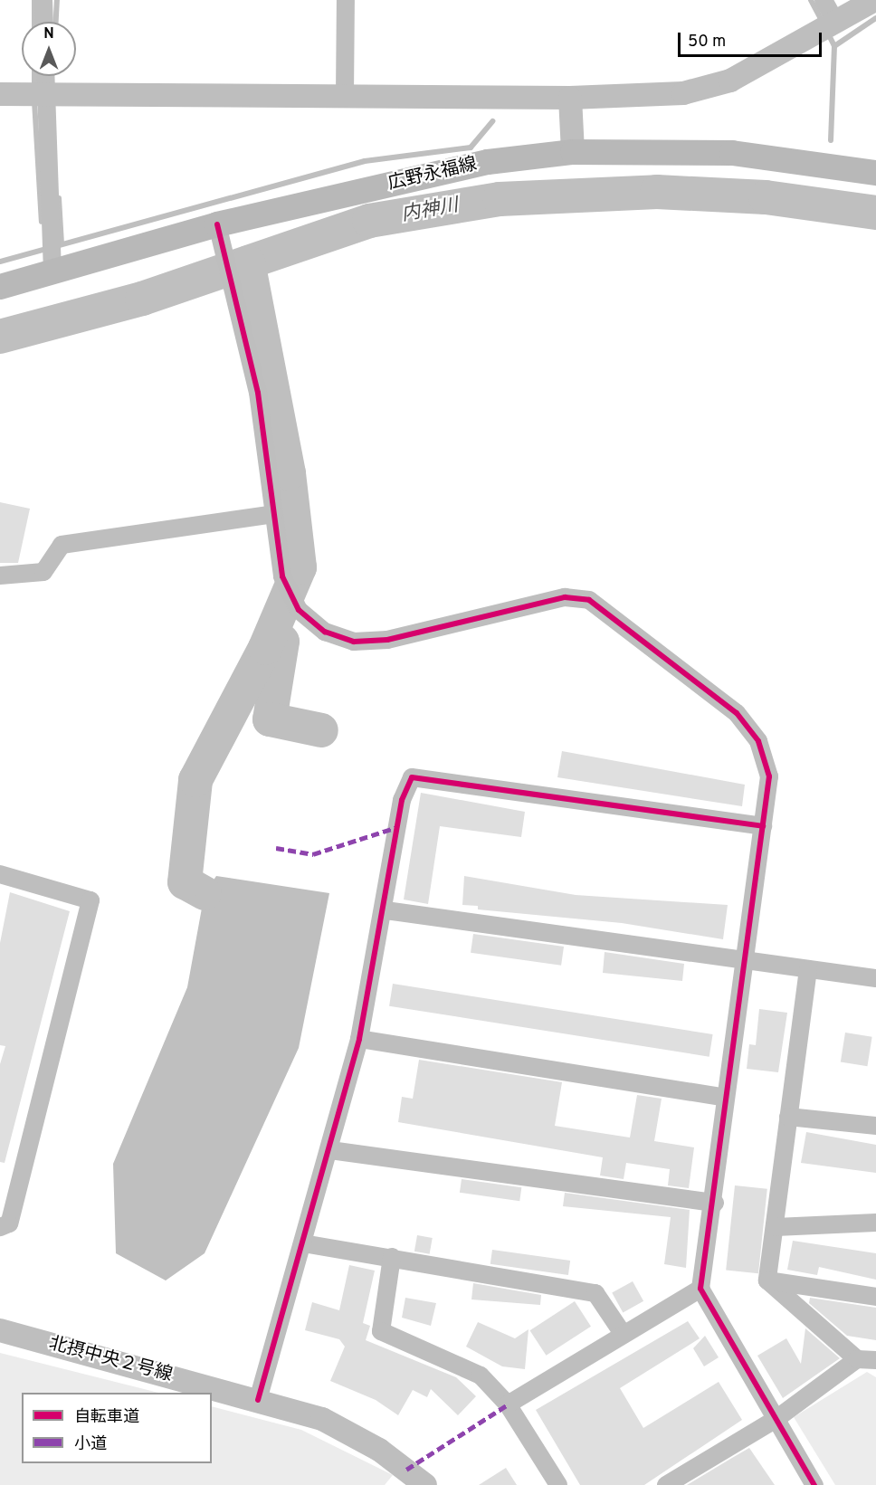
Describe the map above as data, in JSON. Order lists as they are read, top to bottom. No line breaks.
{"streets":{"main road":["広野永福線"],"street":["北摂中央２号線"]},"water":["内神川"],"legend":["自転車道","小道"],"scale_bar":"50 m","north":"top"}
